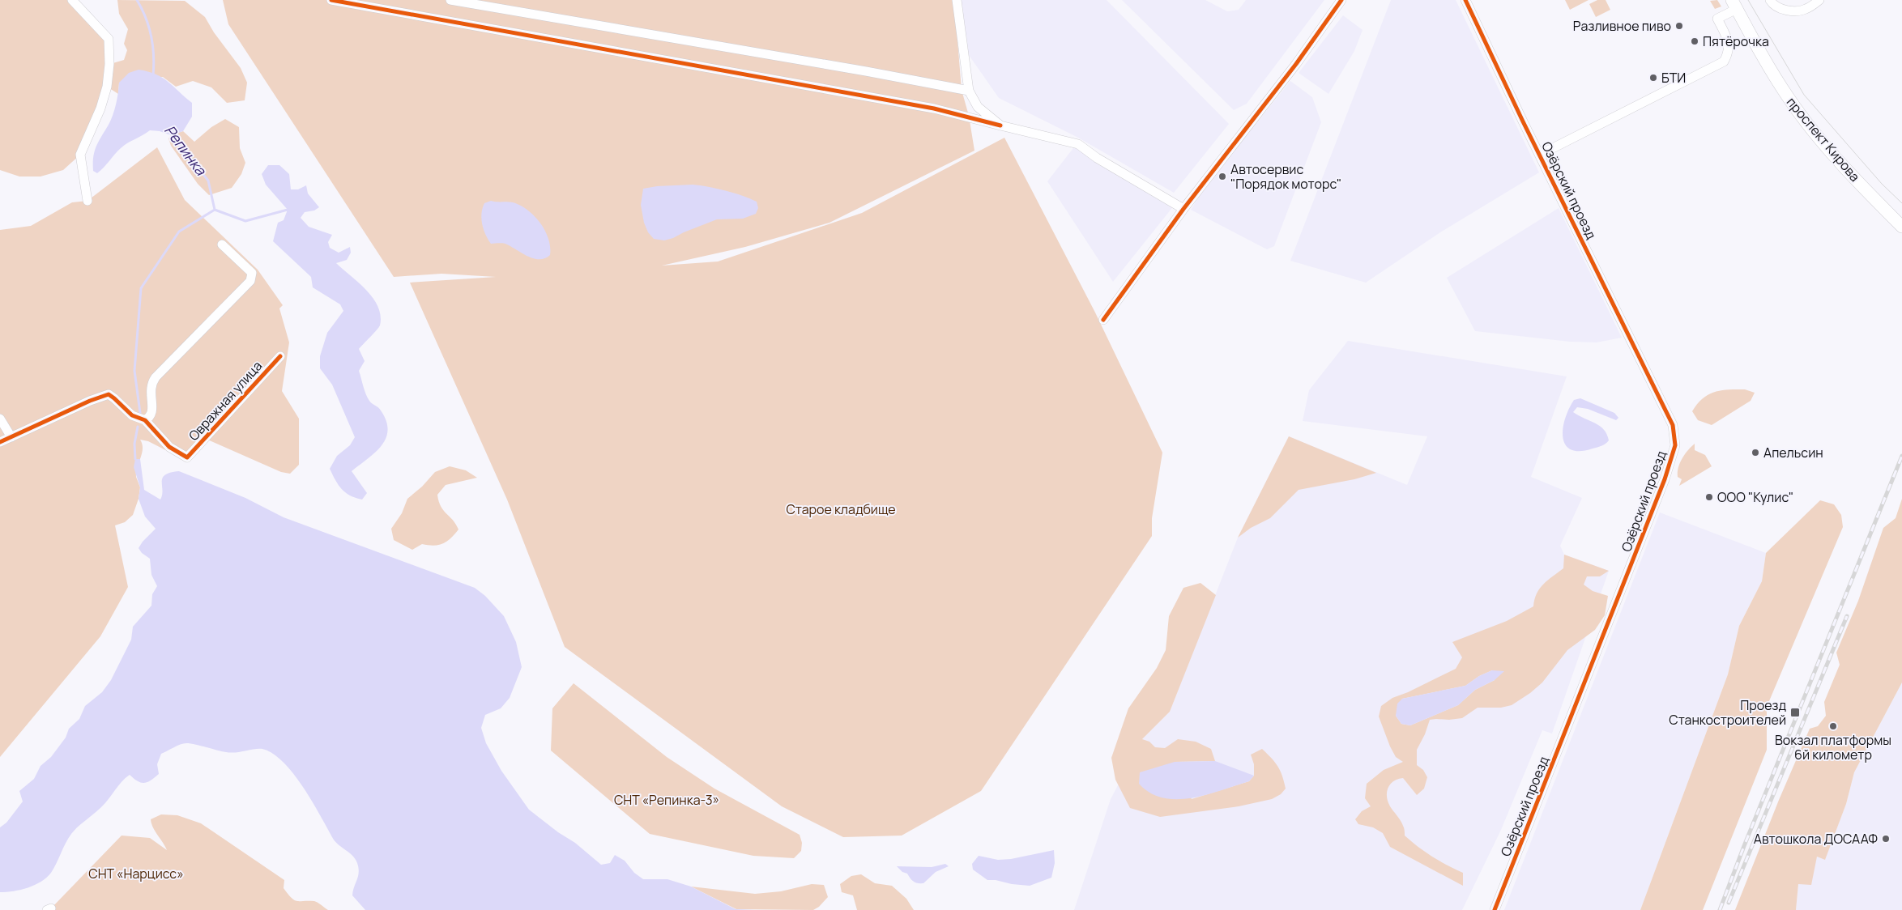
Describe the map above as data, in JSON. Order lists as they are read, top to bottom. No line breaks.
{"streets":{"main road":["проспект Кирова"],"street":["Озёрский проезд","Овражная улица"]},"water":["Репинка"],"parks":["Старое кладбище","СНТ «Репинка-3»","СНТ «Нарцисс»"],"places":{"other":["Разливное пиво","Пятёрочка","БТИ","Автосервис \"Порядок моторс\"","Апельсин","ООО \"Кулис\"","Вокзал платформы 6й километр","Автошкола ДОСААФ"],"transit":["Проезд Станкостроителей"]}}
